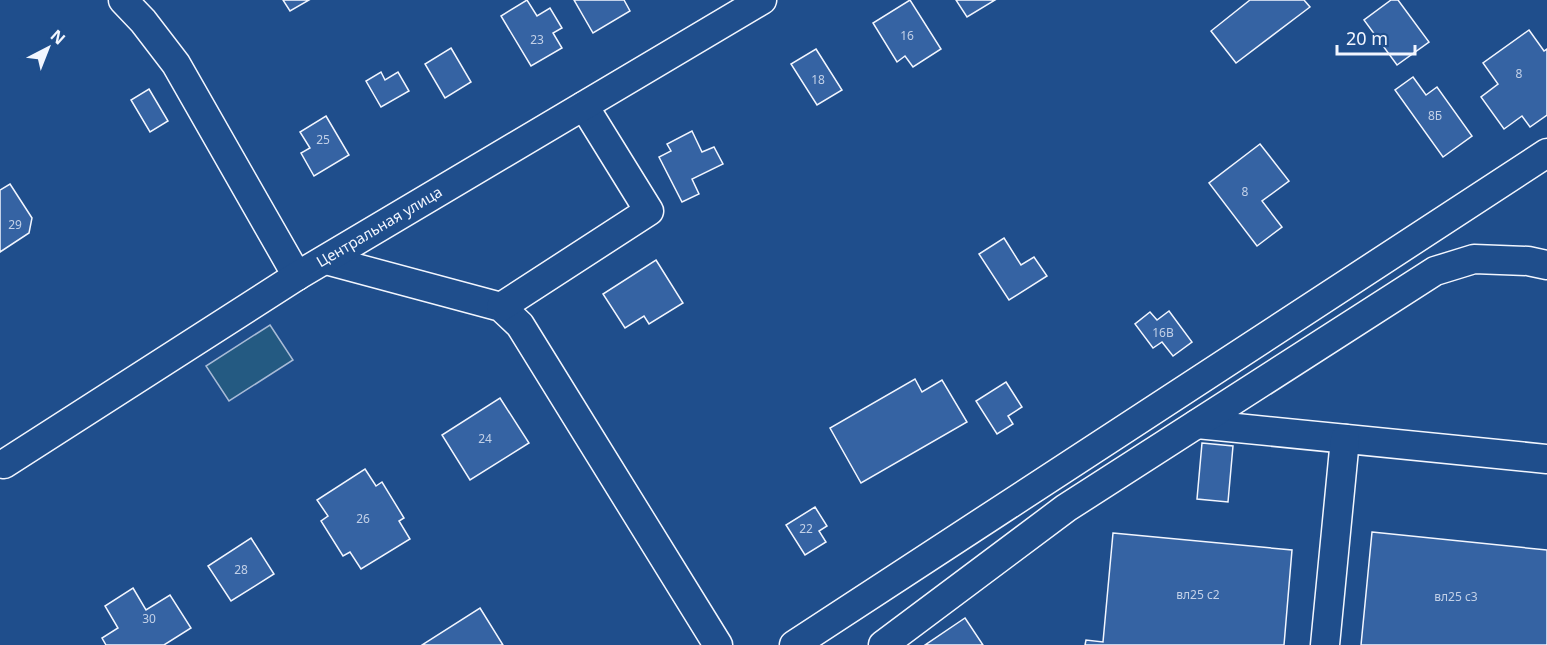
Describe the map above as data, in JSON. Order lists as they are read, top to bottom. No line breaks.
{"streets":{"street":["Центральная улица"]},"house_numbers":["16","23","8","18","8Б","25","8","29","16В","24","26","22","28","вл25 с2","вл25 с3","30"],"scale_bar":"20 m","north":"top right"}
